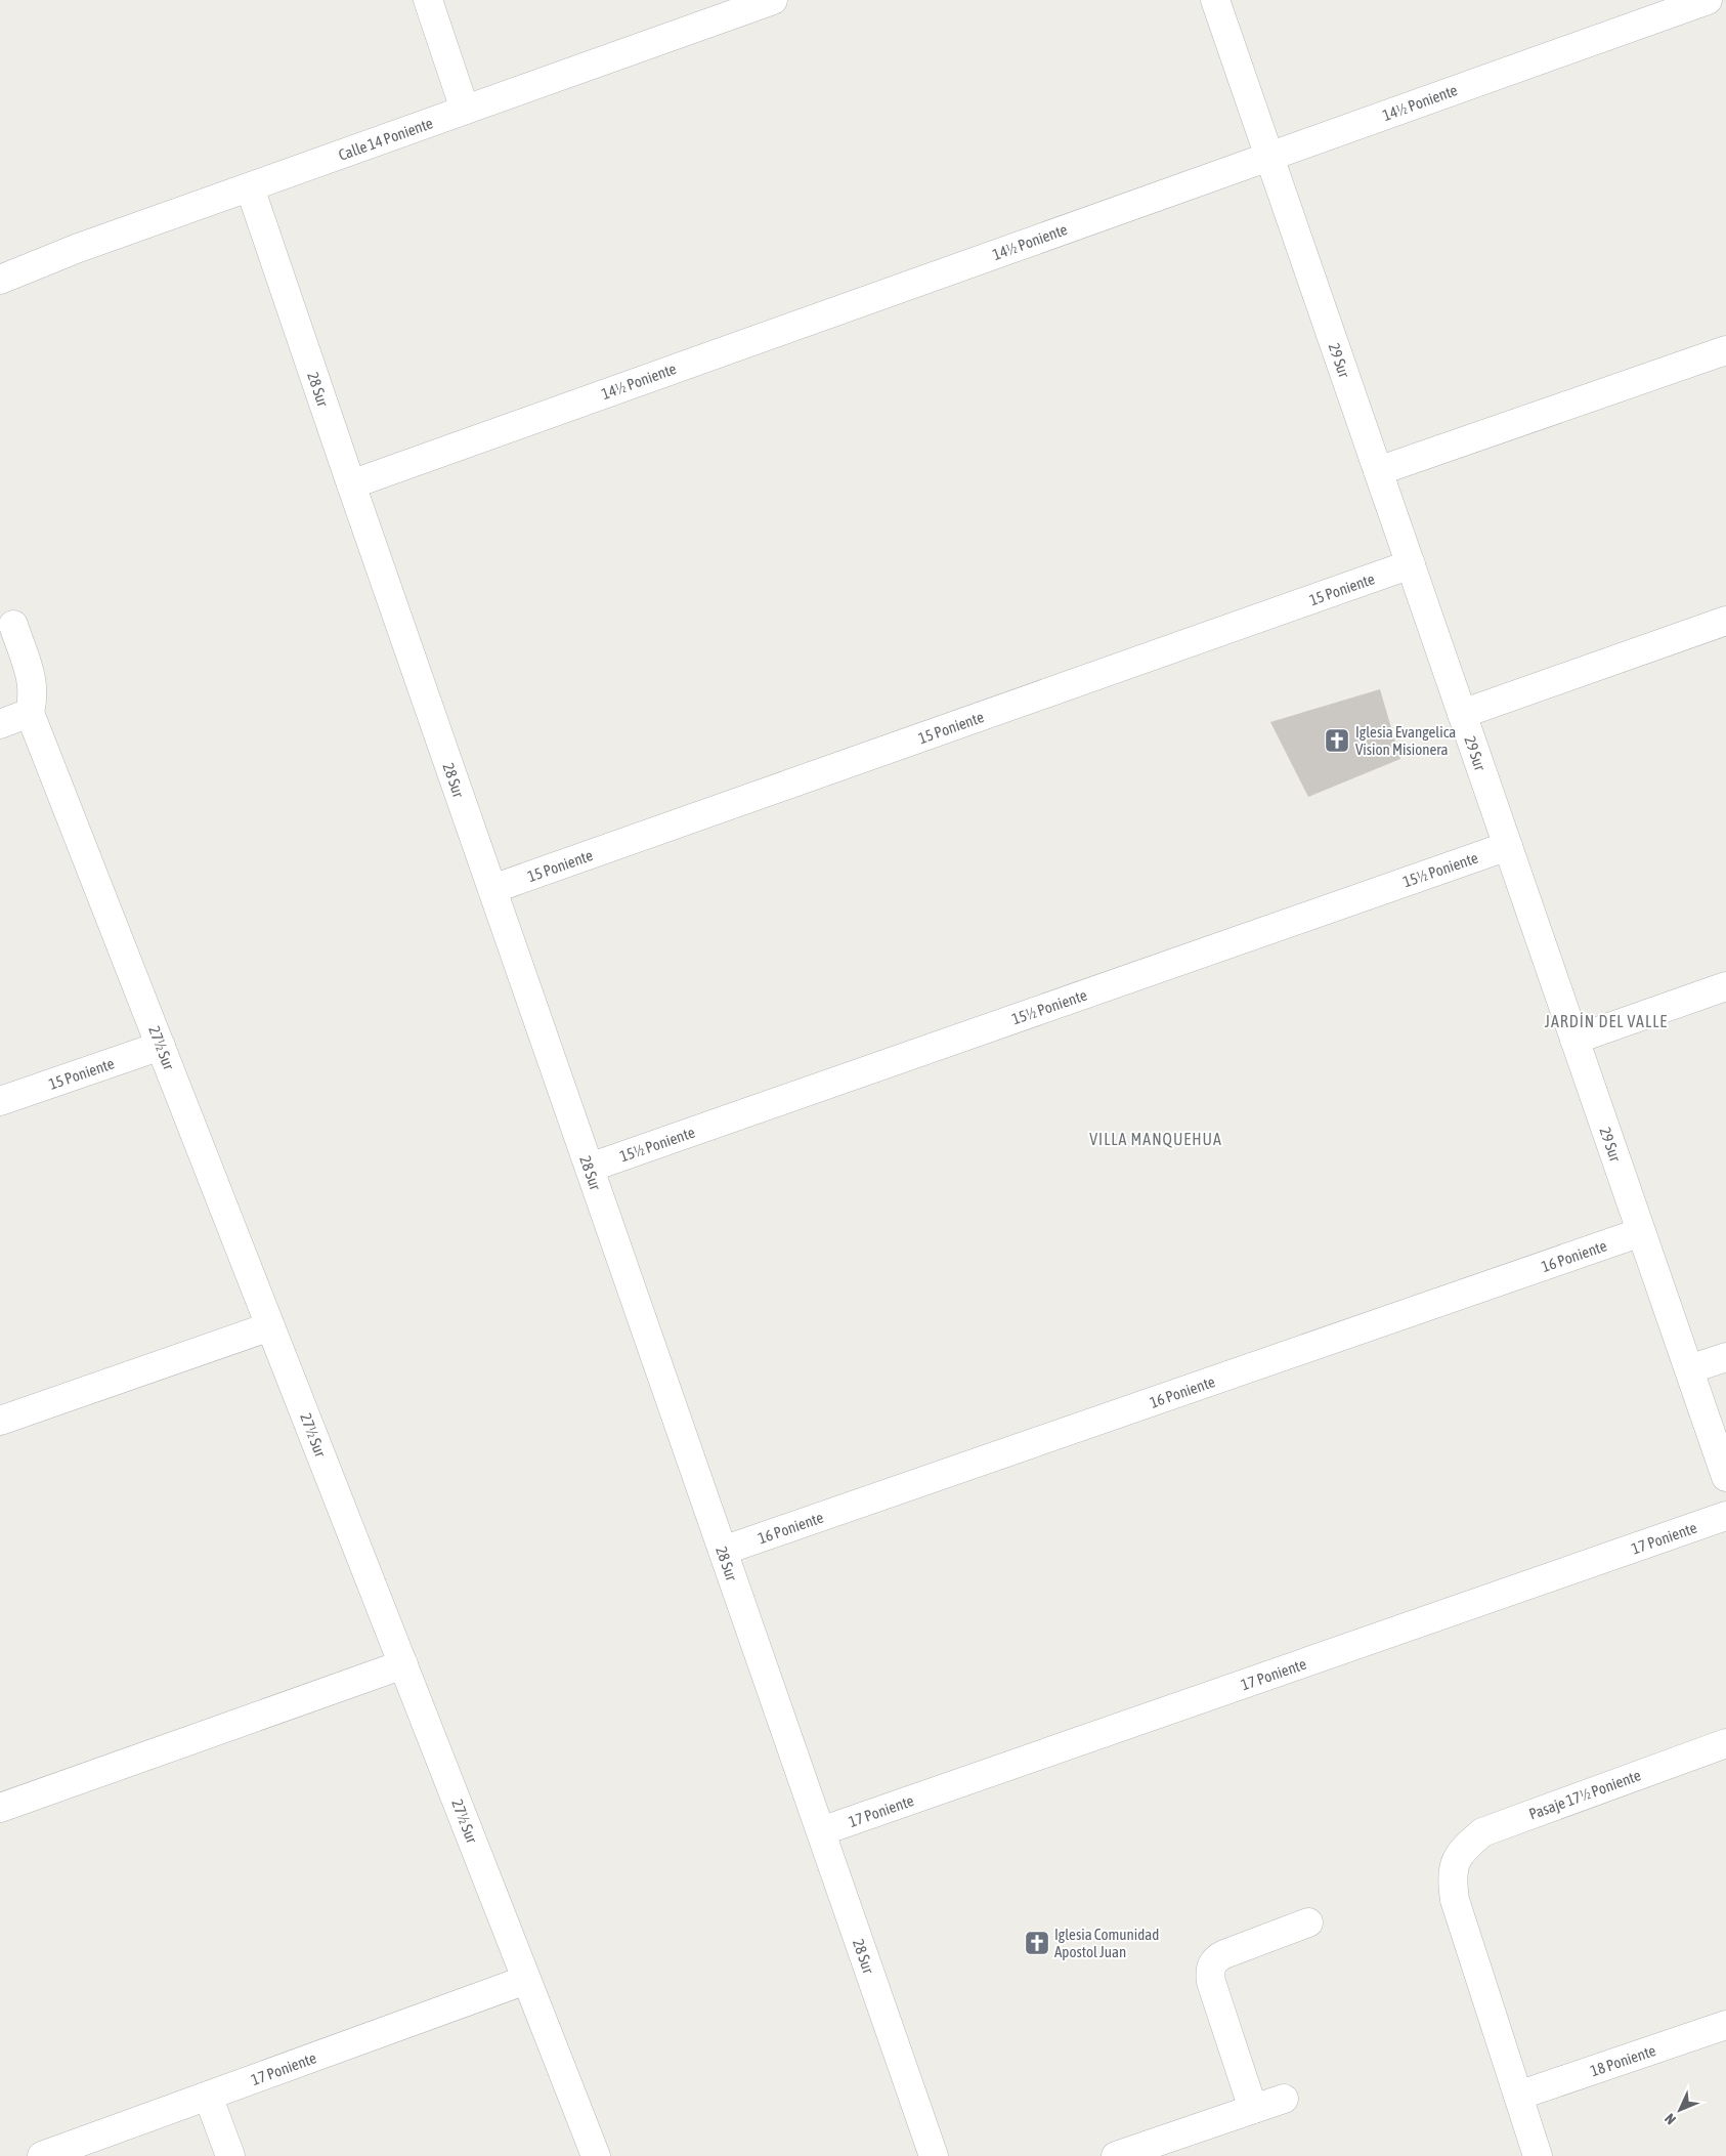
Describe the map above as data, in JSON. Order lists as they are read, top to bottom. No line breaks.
{"streets":{"street":["14½ Poniente","Calle 14 Poniente","29 Sur","28 Sur","15 Poniente","15½ Poniente","27½ Sur","16 Poniente","17 Poniente","Pasaje 17½ Poniente","18 Poniente"]},"crossings":[["14½ Poniente","29 Sur"],["14½ Poniente","28 Sur"],["Calle 14 Poniente","28 Sur"],["29 Sur","15 Poniente"],["29 Sur","15½ Poniente"],["29 Sur","16 Poniente"],["28 Sur","15 Poniente"],["28 Sur","15½ Poniente"],["28 Sur","16 Poniente"],["28 Sur","17 Poniente"],["15 Poniente","27½ Sur"],["27½ Sur","17 Poniente"],["Pasaje 17½ Poniente","18 Poniente"]],"districts":["JARDÍN DEL VALLE","VILLA MANQUEHUA"],"places":{"church":["Iglesia Evangelica Vision Misionera","Iglesia Comunidad Apostol Juan"]},"north":"bottom left"}
